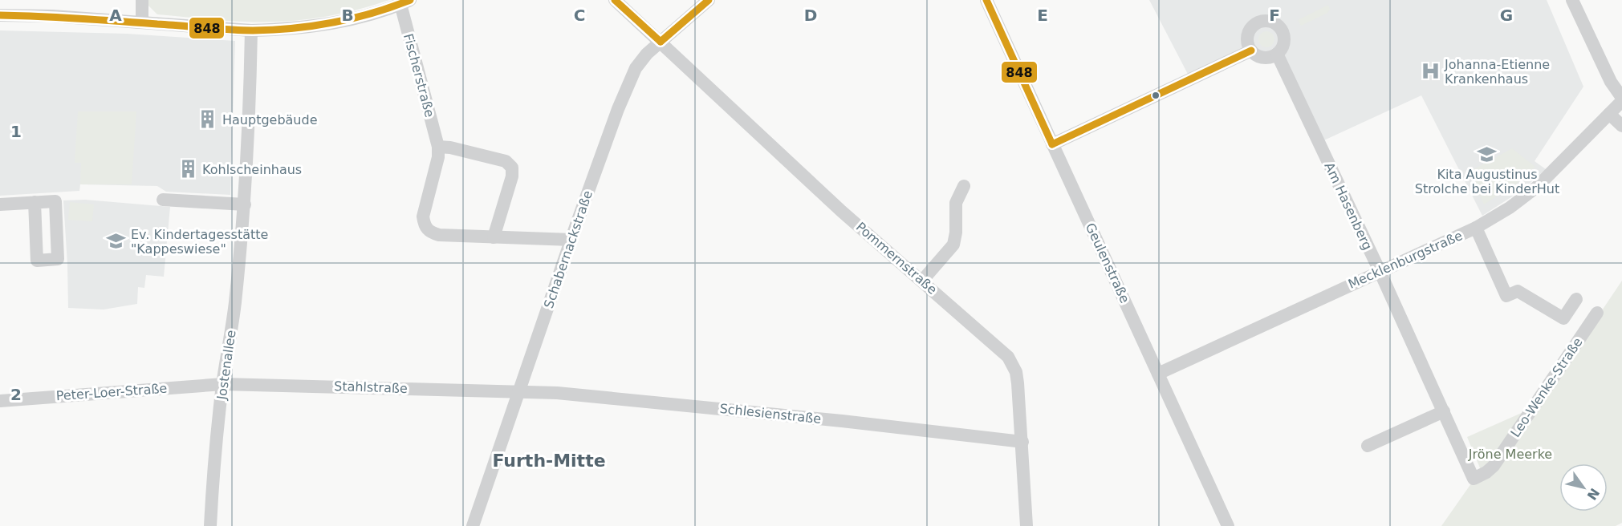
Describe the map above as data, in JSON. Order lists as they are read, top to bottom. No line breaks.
{"streets":{"street":["Fischerstraße","Am Hasenberg","Schabernackstraße","Pommernstraße","Mecklenburgstraße","Geulenstraße","Jostenallee","Stahlstraße","Leo-Wenke-Straße","Peter-Loer-Straße","Schlesienstraße"]},"crossings":[["Fischerstraße","Schabernackstraße"],["Am Hasenberg","Mecklenburgstraße"],["Am Hasenberg","Leo-Wenke-Straße"],["Schabernackstraße","Pommernstraße"],["Schabernackstraße","Stahlstraße"],["Schabernackstraße","Schlesienstraße"],["Pommernstraße","Schlesienstraße"],["Mecklenburgstraße","Geulenstraße"],["Mecklenburgstraße","Leo-Wenke-Straße"],["Jostenallee","Stahlstraße"],["Jostenallee","Peter-Loer-Straße"],["Stahlstraße","Peter-Loer-Straße"],["Stahlstraße","Schlesienstraße"]],"districts":["Furth-Mitte"],"parks":["Jröne Meerke"],"places":{"hospital":["Johanna-Etienne Krankenhaus"],"building":["Hauptgebäude","Kohlscheinhaus"],"school or university":["Kita Augustinus Strolche bei KinderHut","Ev. Kindertagesstätte \"Kappeswiese\""]},"lines":["transit line 848"],"north":"bottom right","grid":{"columns":["A","B","C","D","E","F","G"],"rows":["1","2"]}}
